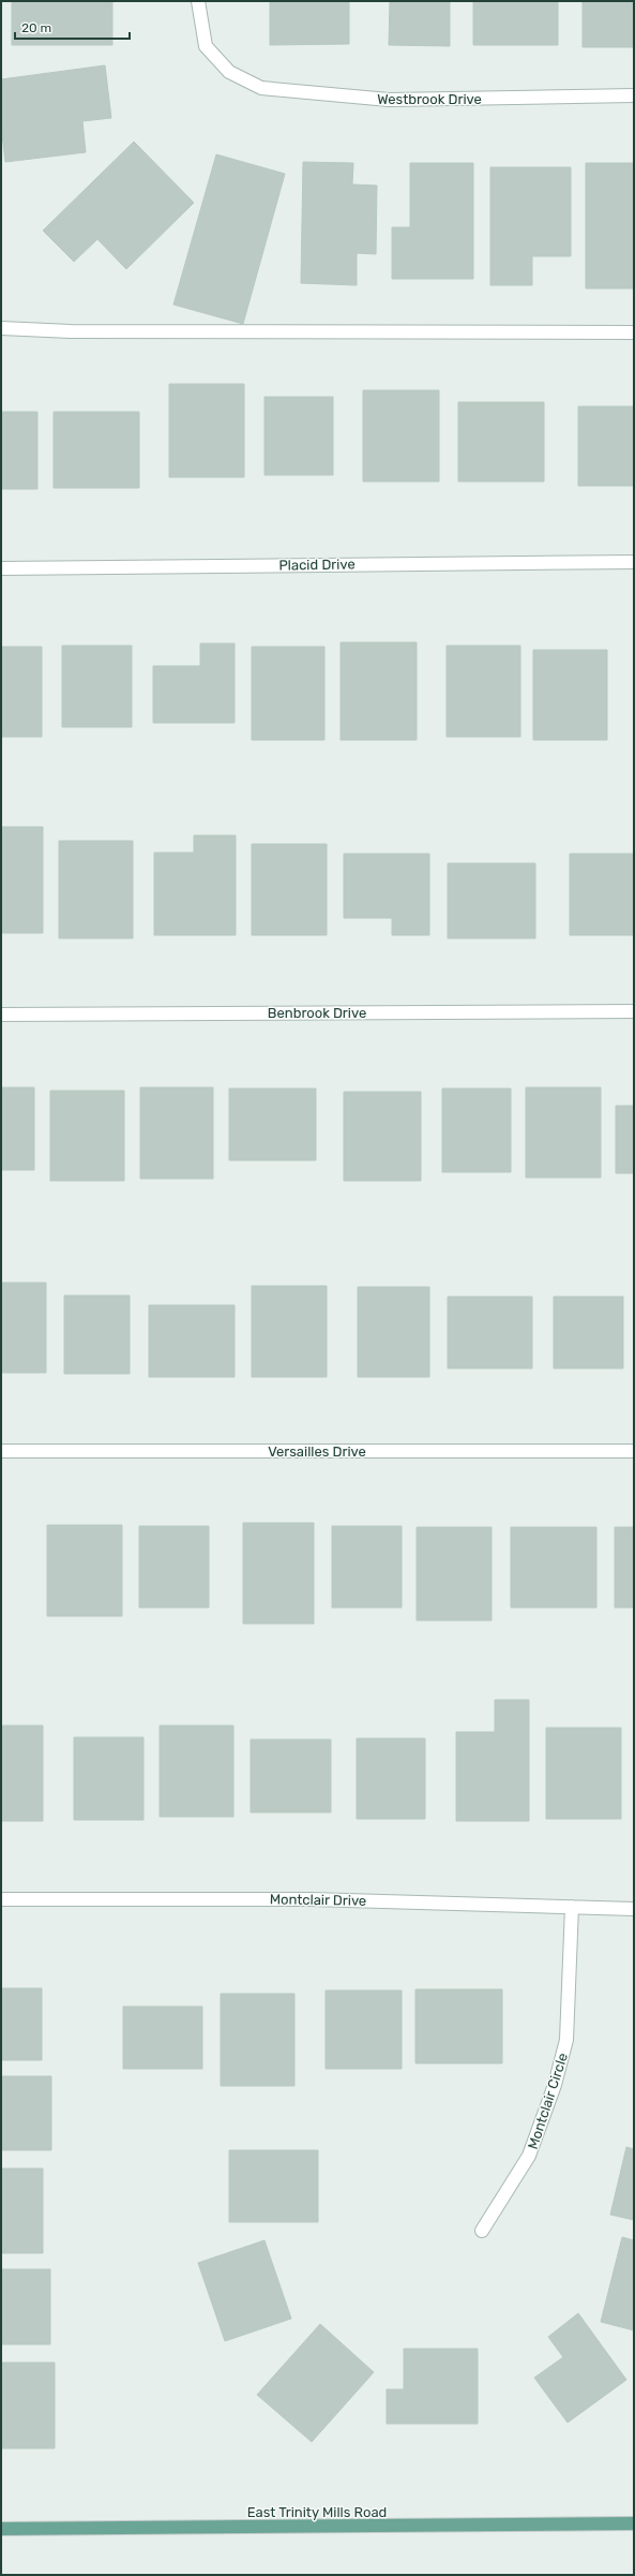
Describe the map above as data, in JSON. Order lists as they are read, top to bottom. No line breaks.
{"streets":{"main road":["East Trinity Mills Road"],"street":["Westbrook Drive","Placid Drive","Benbrook Drive","Versailles Drive","Montclair Drive","Montclair Circle"]},"crossings":[["Montclair Drive","Montclair Circle"]],"scale_bar":"20 m"}
